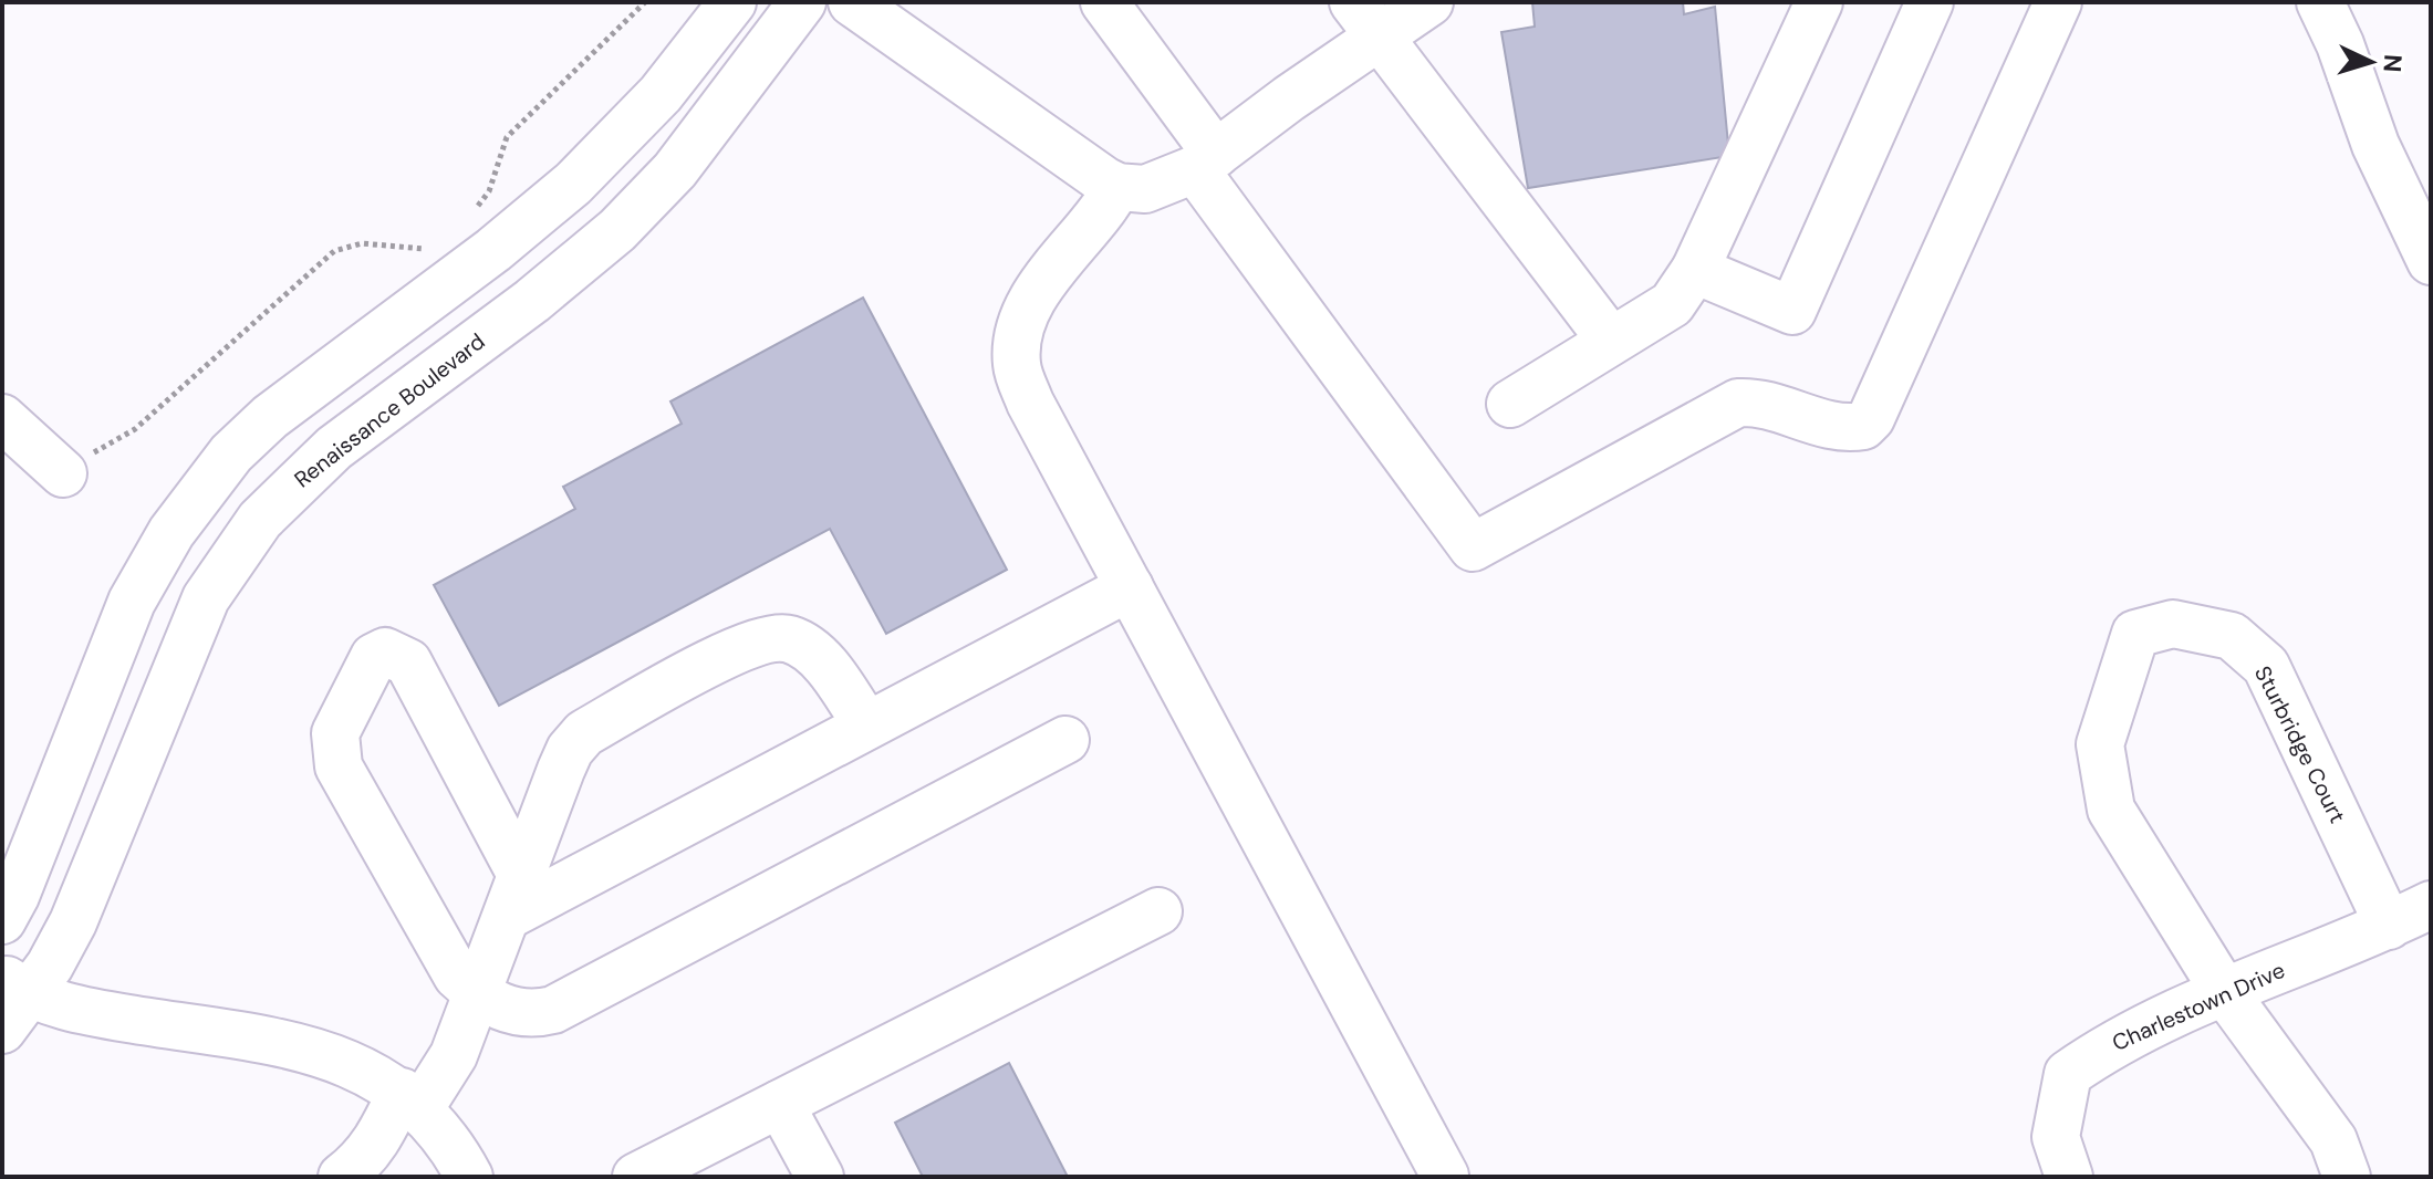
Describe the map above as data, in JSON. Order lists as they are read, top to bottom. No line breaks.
{"streets":{"street":["Renaissance Boulevard","Sturbridge Court","Charlestown Drive"]},"crossings":[["Sturbridge Court","Charlestown Drive"]],"north":"right"}
